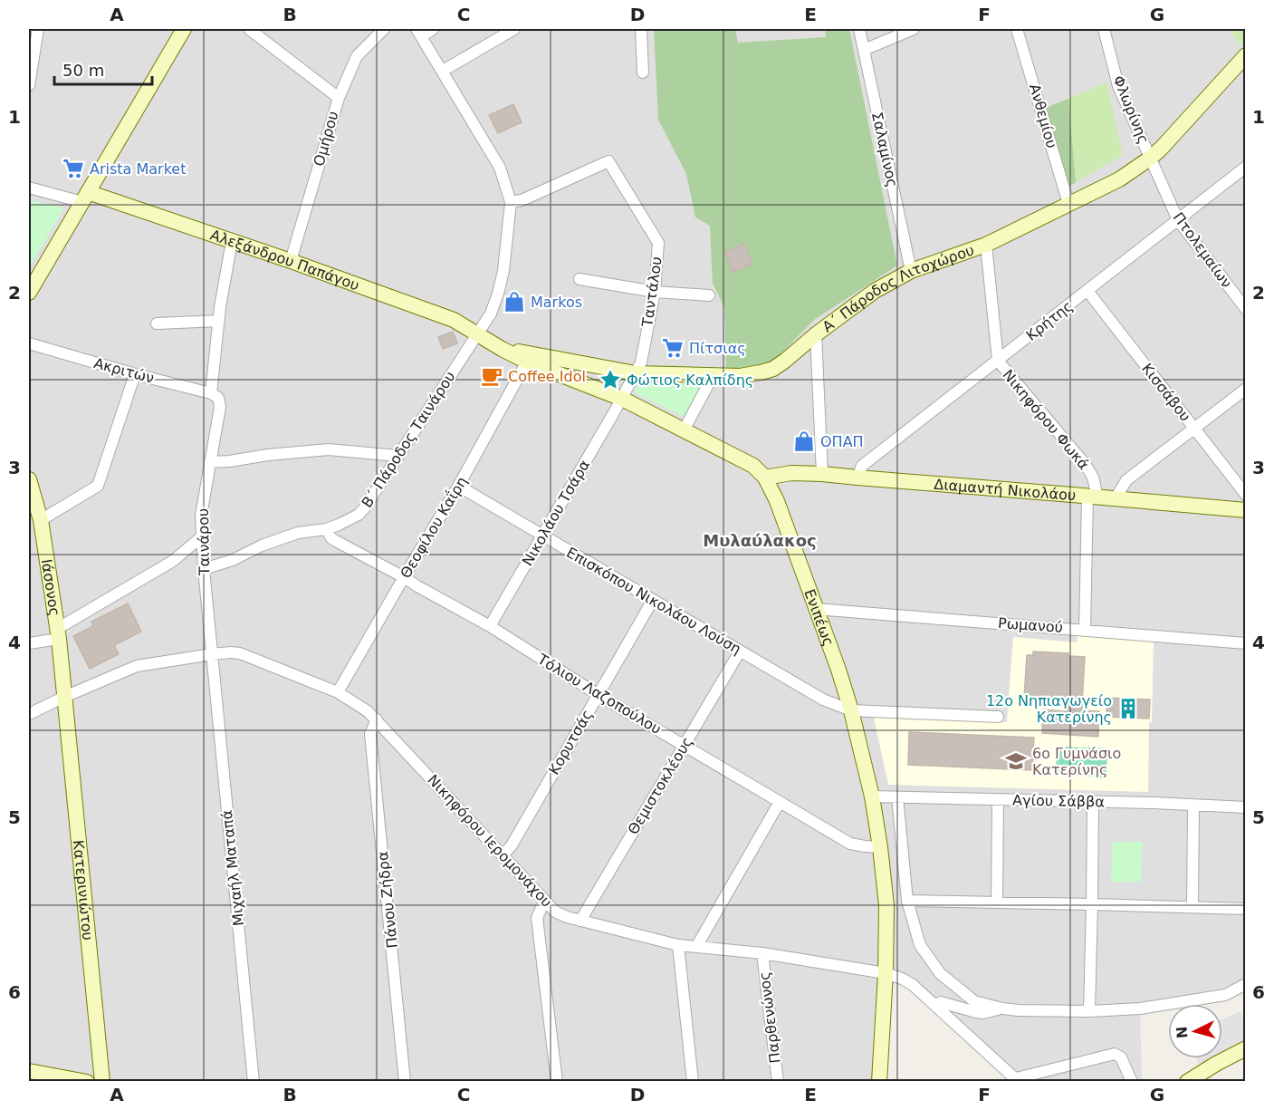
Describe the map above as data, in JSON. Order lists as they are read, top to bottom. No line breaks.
{"streets":{"street":["Φλωρίνης","Ανθεμίου","Ομήρου","Σαλαμίνος","Πτολεμαίων","Αλεξάνδρου Παπάγου","Α΄ Πάροδος Λιτοχώρου","Ταντάλου","Κρήτης","Ακριτών","Κισσάβου","Νικηφόρου Φωκά","Β΄ Πάροδος Ταινάρου","Διαμαντή Νικολάου","Νικολάου Τσάρα","Θεοφίλου Καΐρη","Ταινάρου","Ιάσονος","Επισκόπου Νικολάου Λούση","Ενιπέως","Ρωμανού","Τόλιου Λαζοπούλου","Κορυτσάς","Θεμιστοκλέους","Αγίου Σάββα","Νικηφόρου Ιερομονάχου","Μιχαήλ Ματαπά","Κατερινιώτου","Πάνου Ζήδρα","Παρθενώνος"]},"crossings":[["Φλωρίνης","Πτολεμαίων"],["Φλωρίνης","Α΄ Πάροδος Λιτοχώρου"],["Ανθεμίου","Α΄ Πάροδος Λιτοχώρου"],["Ομήρου","Αλεξάνδρου Παπάγου"],["Σαλαμίνος","Α΄ Πάροδος Λιτοχώρου"],["Πτολεμαίων","Α΄ Πάροδος Λιτοχώρου"],["Πτολεμαίων","Κρήτης"],["Αλεξάνδρου Παπάγου","Β΄ Πάροδος Ταινάρου"],["Αλεξάνδρου Παπάγου","Ταινάρου"],["Αλεξάνδρου Παπάγου","Ενιπέως"],["Α΄ Πάροδος Λιτοχώρου","Ταντάλου"],["Α΄ Πάροδος Λιτοχώρου","Νικηφόρου Φωκά"],["Α΄ Πάροδος Λιτοχώρου","Ενιπέως"],["Ταντάλου","Β΄ Πάροδος Ταινάρου"],["Ταντάλου","Νικολάου Τσάρα"],["Ταντάλου","Ενιπέως"],["Κρήτης","Κισσάβου"],["Κρήτης","Νικηφόρου Φωκά"],["Κρήτης","Διαμαντή Νικολάου"],["Ακριτών","Ταινάρου"],["Νικηφόρου Φωκά","Διαμαντή Νικολάου"],["Νικηφόρου Φωκά","Ρωμανού"],["Β΄ Πάροδος Ταινάρου","Ταινάρου"],["Β΄ Πάροδος Ταινάρου","Ενιπέως"],["Β΄ Πάροδος Ταινάρου","Τόλιου Λαζοπούλου"],["Διαμαντή Νικολάου","Ενιπέως"],["Νικολάου Τσάρα","Επισκόπου Νικολάου Λούση"],["Νικολάου Τσάρα","Ενιπέως"],["Νικολάου Τσάρα","Τόλιου Λαζοπούλου"],["Θεοφίλου Καΐρη","Επισκόπου Νικολάου Λούση"],["Θεοφίλου Καΐρη","Ενιπέως"],["Θεοφίλου Καΐρη","Τόλιου Λαζοπούλου"],["Θεοφίλου Καΐρη","Νικηφόρου Ιερομονάχου"],["Ταινάρου","Νικηφόρου Ιερομονάχου"],["Ταινάρου","Μιχαήλ Ματαπά"],["Ιάσονος","Νικηφόρου Ιερομονάχου"],["Ιάσονος","Κατερινιώτου"],["Επισκόπου Νικολάου Λούση","Ενιπέως"],["Επισκόπου Νικολάου Λούση","Κορυτσάς"],["Επισκόπου Νικολάου Λούση","Θεμιστοκλέους"],["Ενιπέως","Ρωμανού"],["Ενιπέως","Τόλιου Λαζοπούλου"],["Ενιπέως","Αγίου Σάββα"],["Ενιπέως","Νικηφόρου Ιερομονάχου"],["Τόλιου Λαζοπούλου","Κορυτσάς"],["Τόλιου Λαζοπούλου","Θεμιστοκλέους"],["Κορυτσάς","Νικηφόρου Ιερομονάχου"],["Θεμιστοκλέους","Νικηφόρου Ιερομονάχου"],["Νικηφόρου Ιερομονάχου","Μιχαήλ Ματαπά"],["Νικηφόρου Ιερομονάχου","Κατερινιώτου"],["Νικηφόρου Ιερομονάχου","Πάνου Ζήδρα"],["Νικηφόρου Ιερομονάχου","Παρθενώνος"]],"districts":["Μυλαύλακος"],"places":{"supermarket":["Arista Market","Πίτσιας"],"shop":["Markos","ΟΠΑΠ"],"cafe":["Coffee Idol"],"place":["Φώτιος Καλπίδης"],"building":["12ο Νηπιαγωγείο Κατερίνης"],"school or university":["6ο Γυμνάσιο Κατερίνης"]},"scale_bar":"50 m","north":"left","grid":{"columns":["A","B","C","D","E","F","G"],"rows":["1","2","3","4","5","6"]}}
